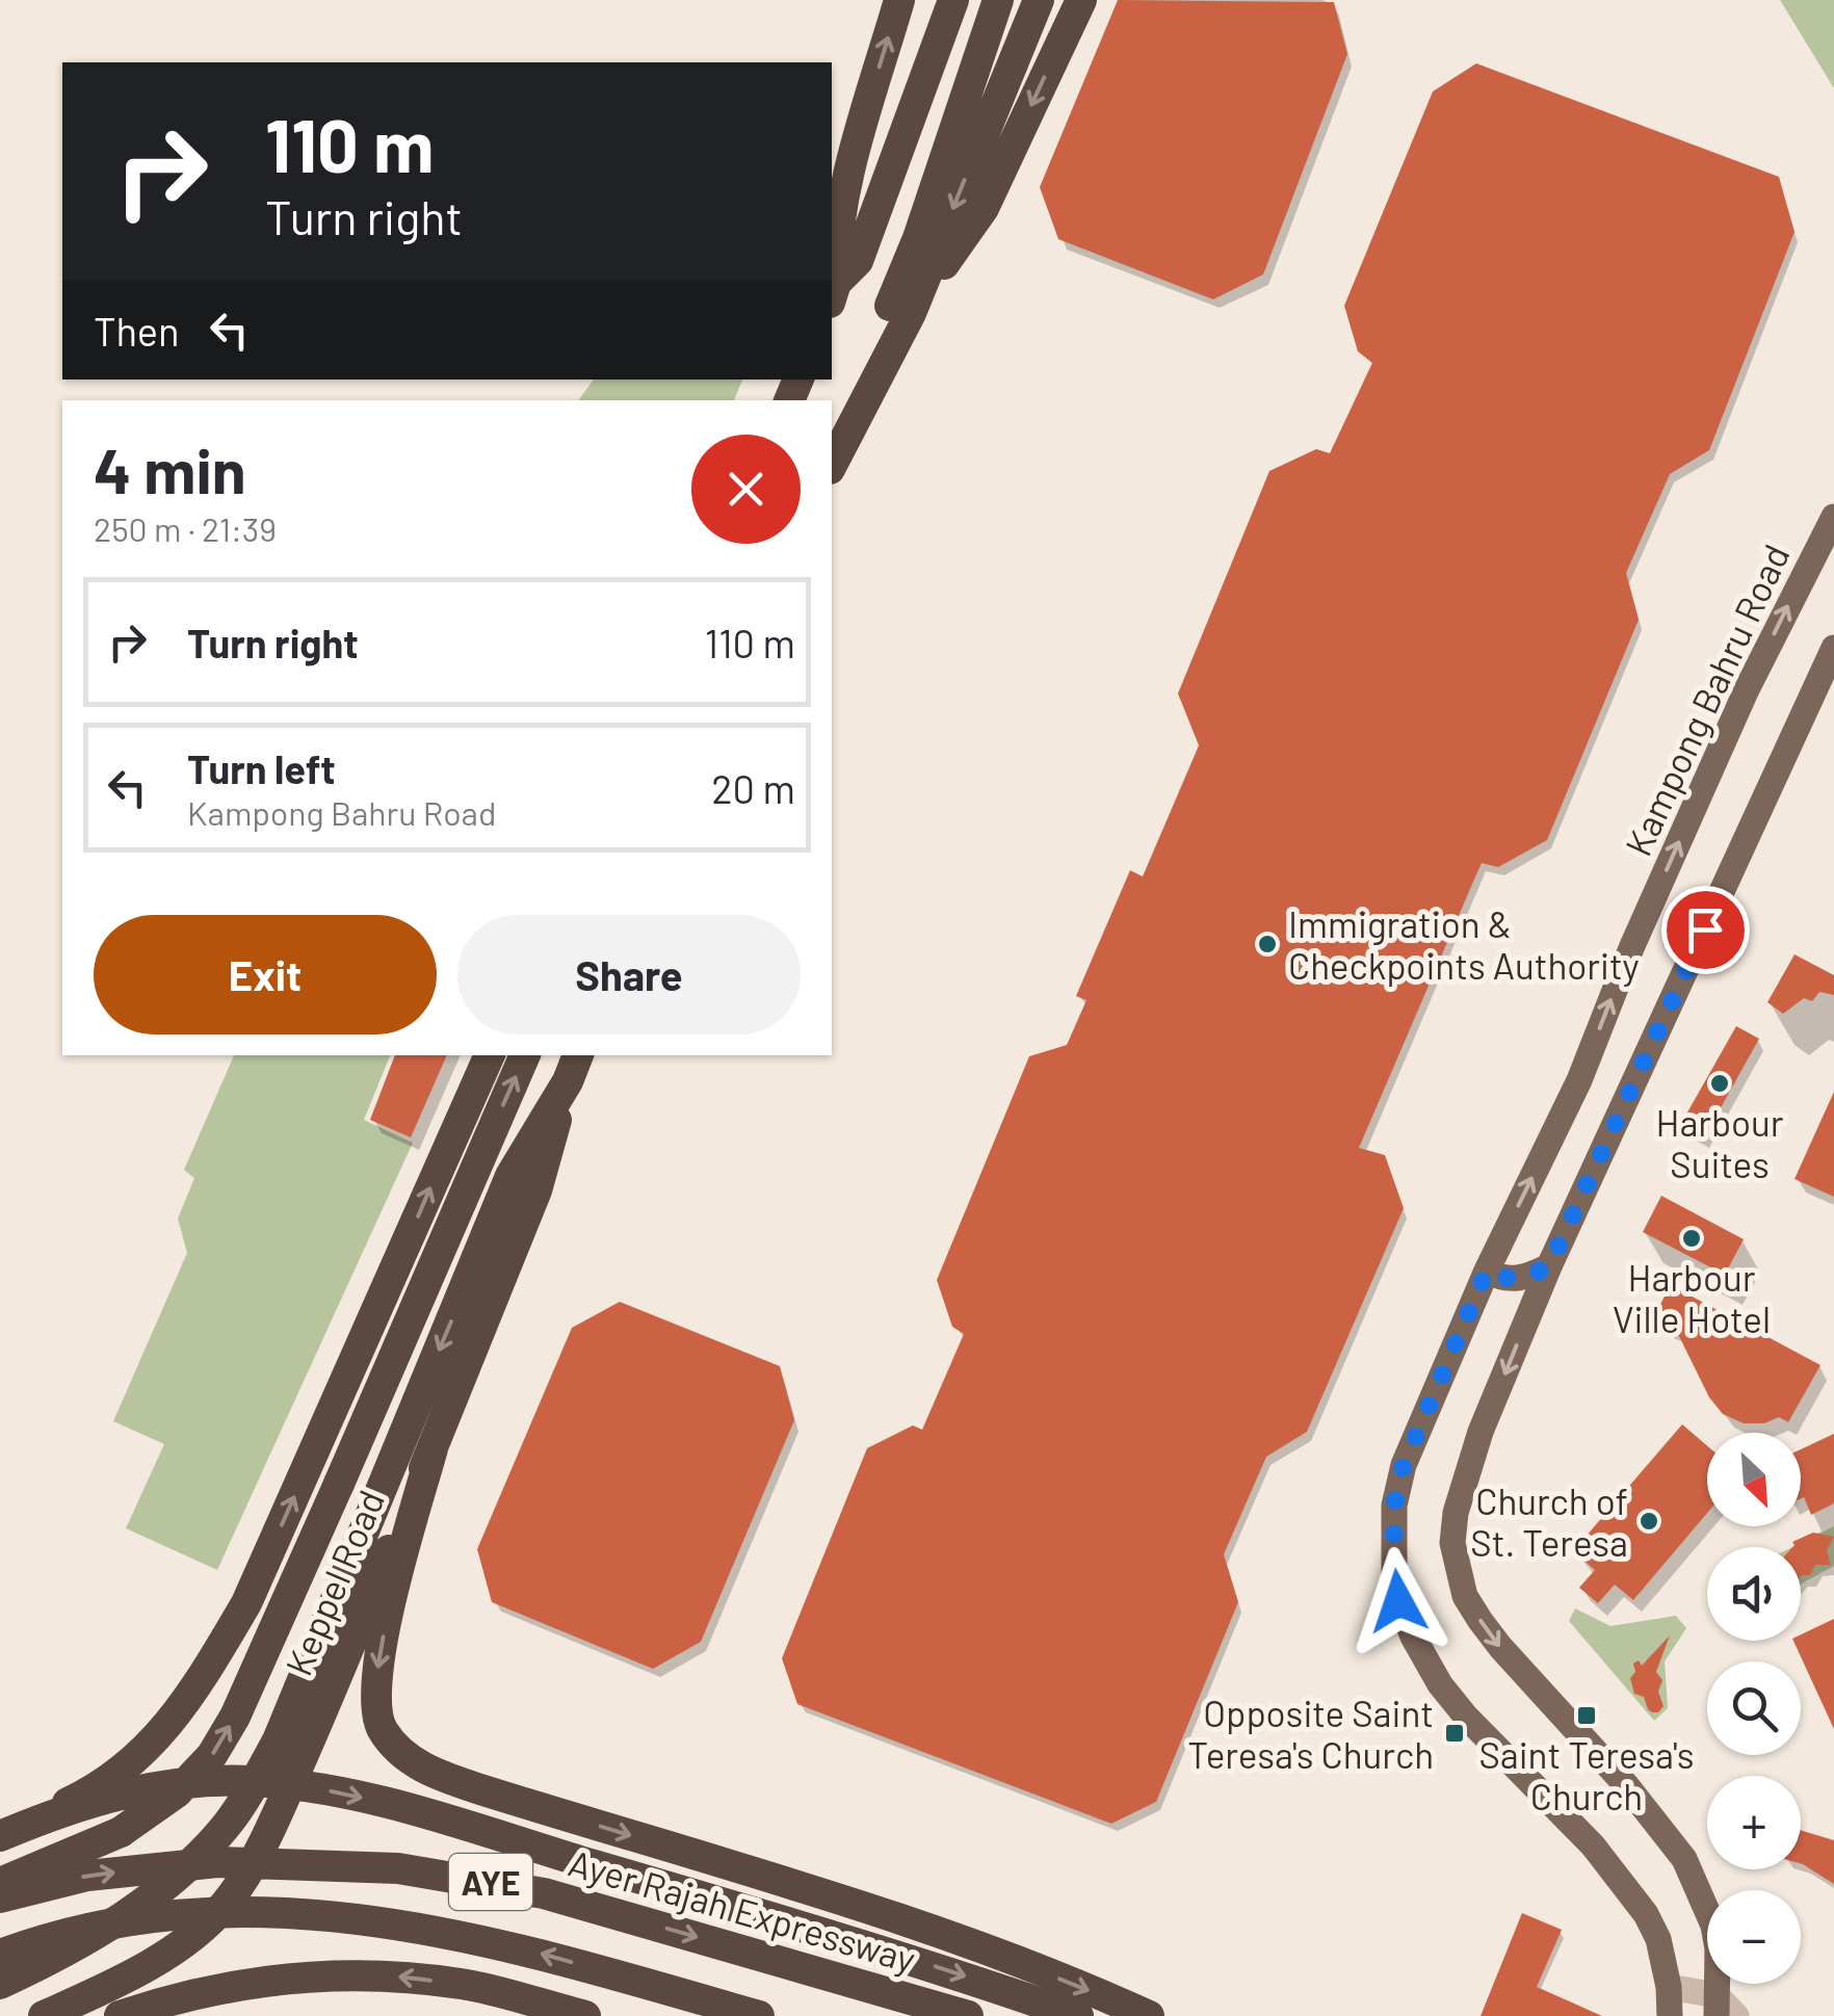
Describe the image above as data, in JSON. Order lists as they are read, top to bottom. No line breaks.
{"streets":{"highway":["Keppel Road","AYE","Ayer Rajah Expressway"],"main road":["Kampong Bahru Road"]},"places":{"other":["Immigration & Checkpoints Authority","Harbour Suites","Harbour Ville Hotel","Church of St. Teresa"],"transit":["Saint Teresa's Church","Opposite Saint Teresa's Church"]},"north":"bottom right","page":{"turn":["110 m","Turn right"],"then":"Then","heading":["4 min","250 m · 21:39"],"list":[{"name":"Turn right","value":"110 m"},{"name":"Turn left","note":"Kampong Bahru Road","value":"20 m"}],"buttons":["Exit","Share"],"map_buttons":["+","−"]}}
